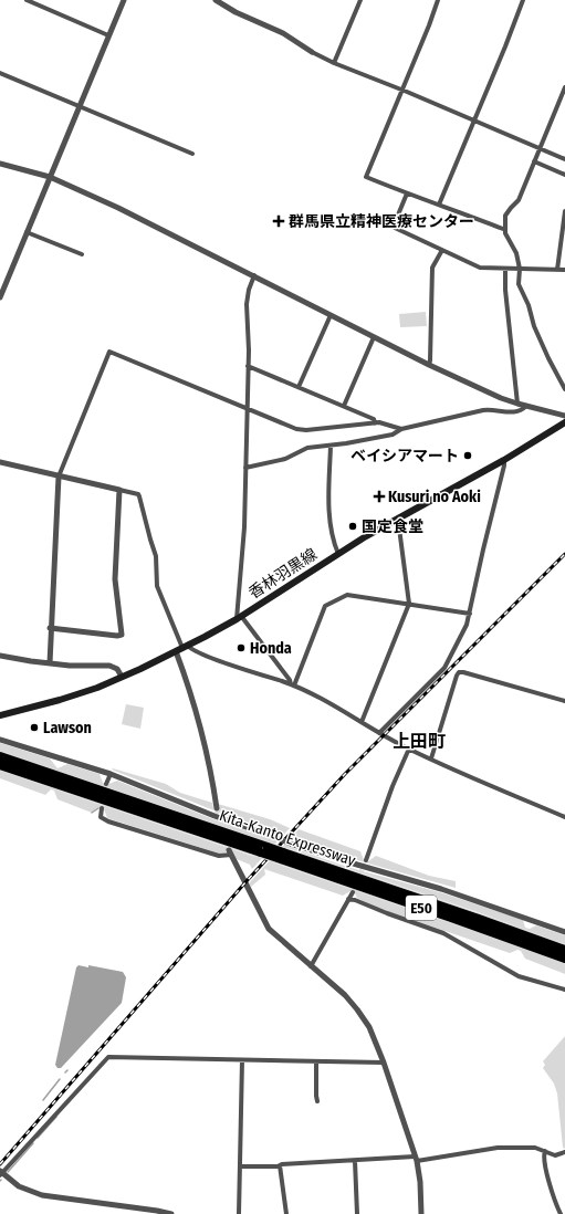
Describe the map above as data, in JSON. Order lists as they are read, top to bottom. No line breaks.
{"streets":{"highway":["Kita-Kanto Expressway","E50"],"main road":["香林羽黒線"]},"districts":["上田町"],"places":{"health":["群馬県立精神医療センター","Kusuri no Aoki"],"other":["ベイシアマート","国定食堂","Honda","Lawson"]}}
